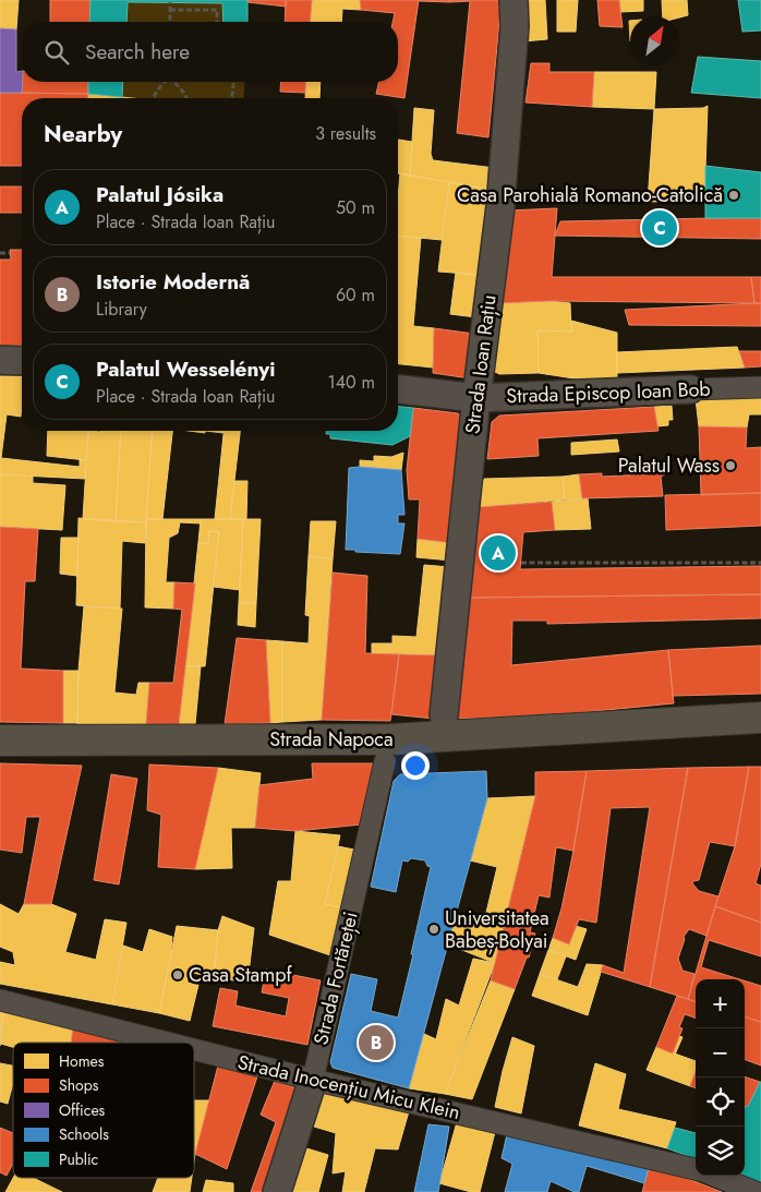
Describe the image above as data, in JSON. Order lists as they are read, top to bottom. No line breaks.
{"streets":{"main road":["Strada Napoca"],"street":["Strada Ioan Rațiu","Strada Episcop Ioan Bob","Strada Fortăreței","Strada Inocențiu Micu Klein"]},"crossings":[["Strada Ioan Rațiu","Strada Episcop Ioan Bob"],["Strada Fortăreței","Strada Inocențiu Micu Klein"]],"places":["Casa Parohială Romano-Catolică","Palatul Wass","Universitatea Babeș-Bolyai","Casa Stampf"],"legend":["Homes","Shops","Offices","Schools","Public"],"north":"top right","page":{"search":"Search here","heading":["Nearby","3 results"],"list":[{"mark":"A","name":"Palatul Jósika","note":"Place · Strada Ioan Rațiu","value":"50 m"},{"mark":"B","name":"Istorie Modernă","note":"Library","value":"60 m"},{"mark":"C","name":"Palatul Wesselényi","note":"Place · Strada Ioan Rațiu","value":"140 m"}],"pins":["C","A","B"],"map_buttons":["+","−"]}}
